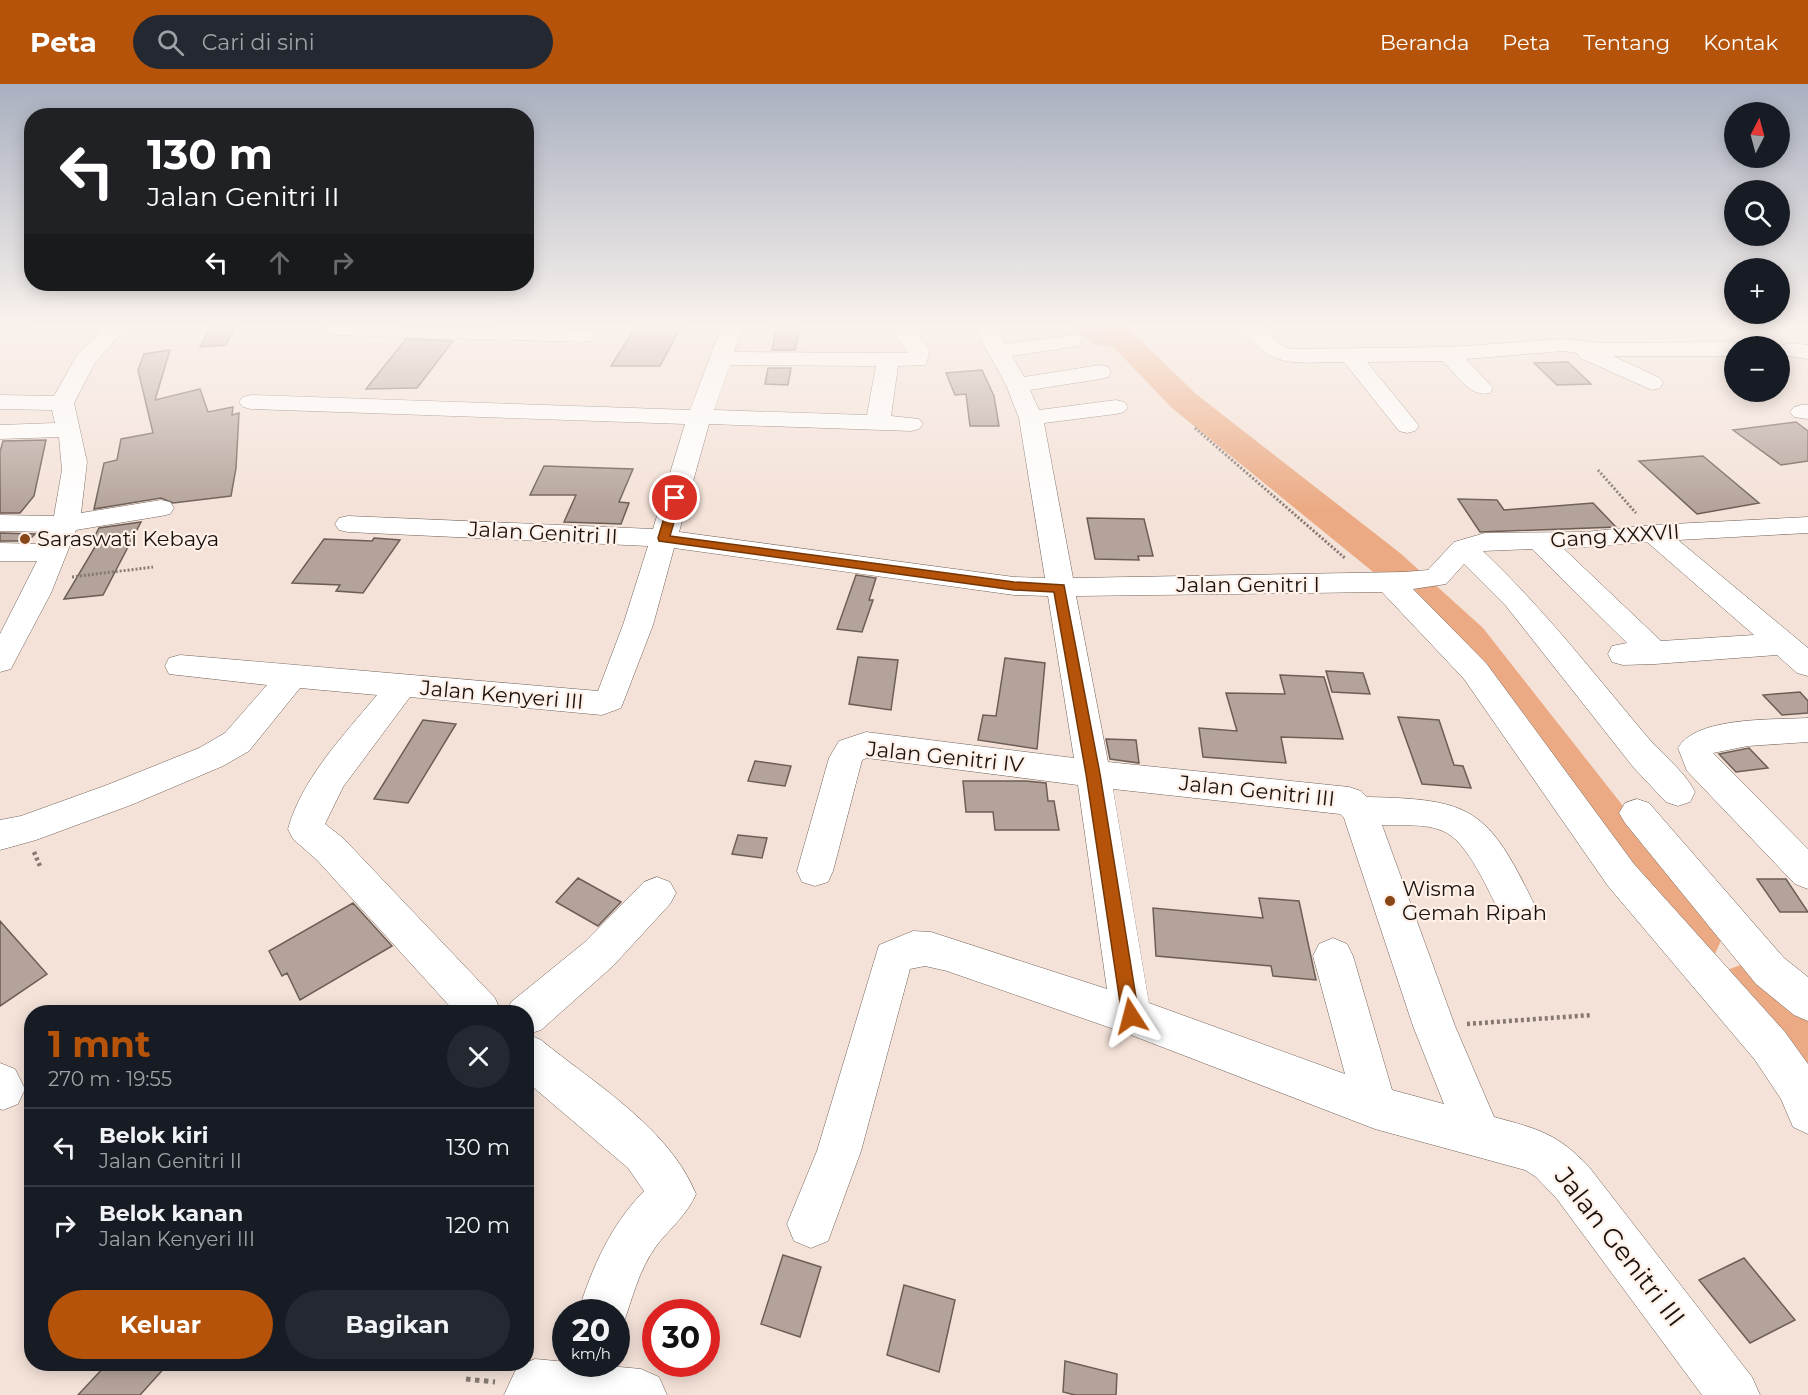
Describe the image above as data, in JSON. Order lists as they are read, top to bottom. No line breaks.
{"streets":{"street":["Jalan Genitri II","Gang XXXVII","Jalan Genitri I","Jalan Kenyeri III","Jalan Genitri IV","Jalan Genitri III"]},"crossings":[["Jalan Genitri II","Jalan Genitri I"],["Jalan Genitri II","Jalan Kenyeri III"],["Gang XXXVII","Jalan Genitri I"],["Jalan Genitri IV","Jalan Genitri III"]],"places":["Saraswati Kebaya","Wisma Gemah Ripah"],"north":"top","page":{"header":"Peta","search":"Cari di sini","nav":["Beranda","Peta","Tentang","Kontak"],"map_buttons":["+","−"],"turn":["130 m","Jalan Genitri II"],"heading":["1 mnt","270 m · 19:55"],"list":[{"name":"Belok kiri","note":"Jalan Genitri II","value":"130 m"},{"name":"Belok kanan","note":"Jalan Kenyeri III","value":"120 m"}],"buttons":["Keluar","Bagikan"],"speed":"20 km/h","limit":"30"}}
